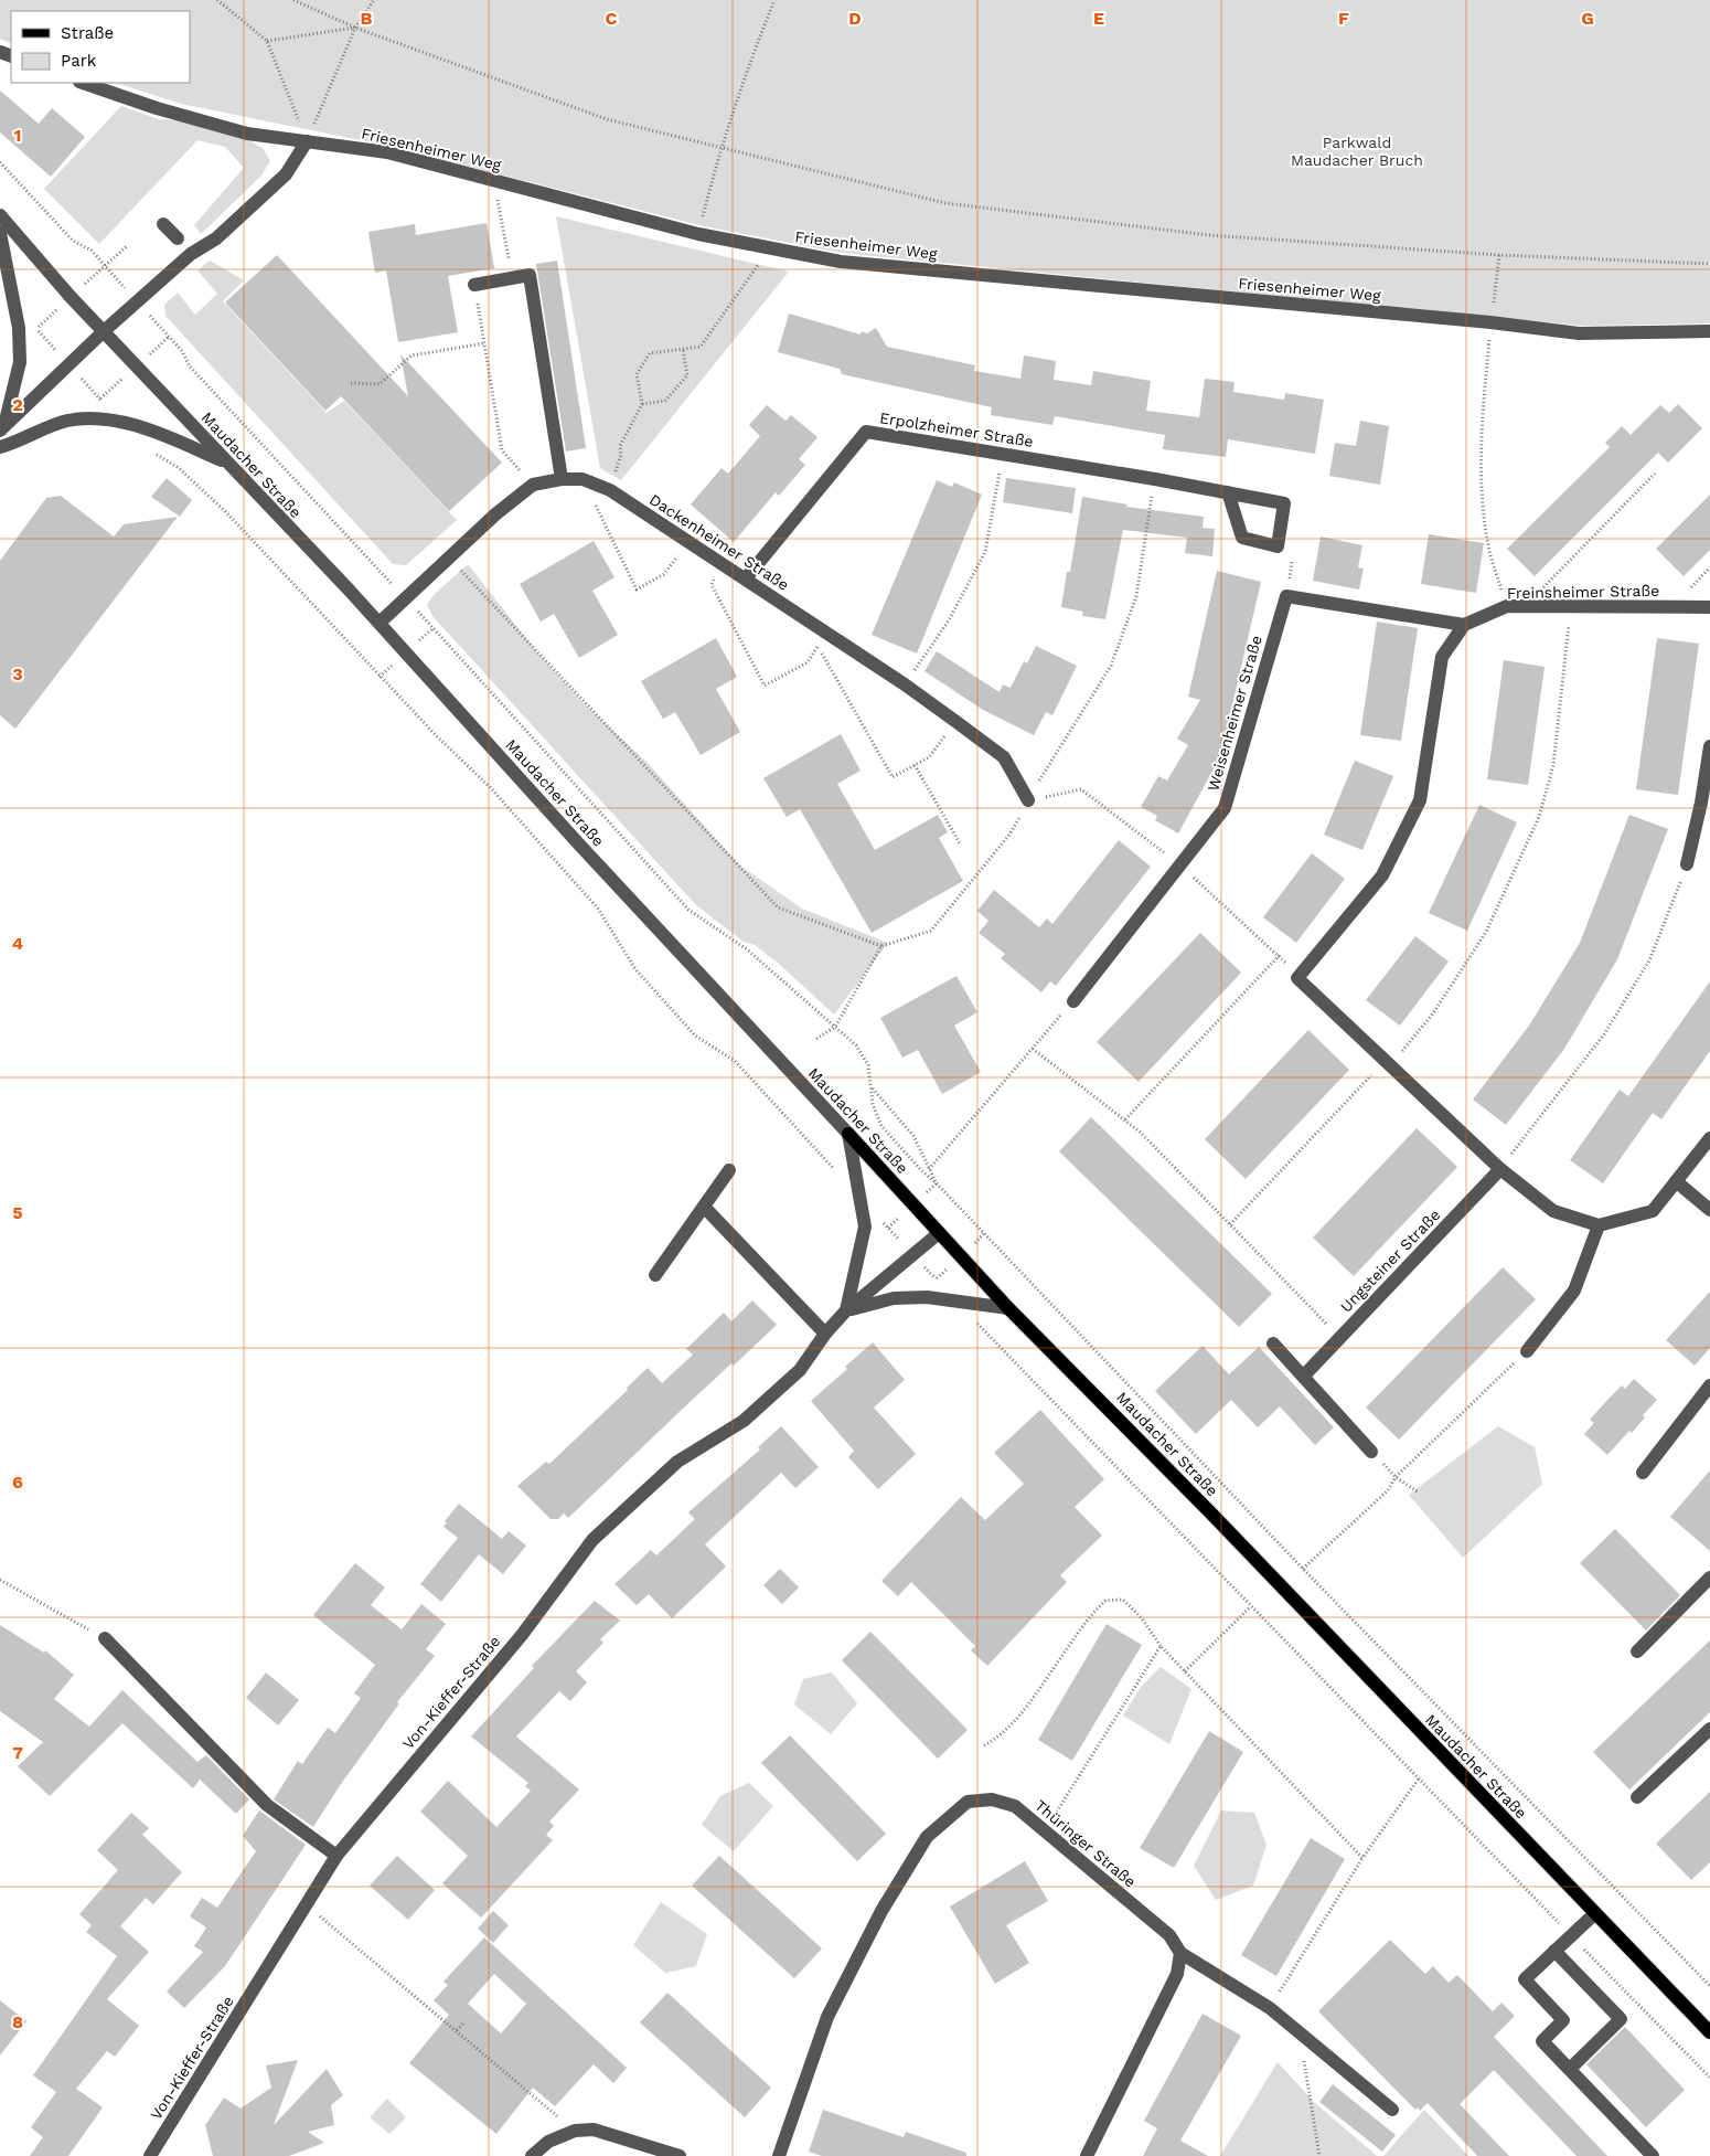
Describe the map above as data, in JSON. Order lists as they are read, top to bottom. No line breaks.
{"streets":{"main road":["Maudacher Straße"],"street":["Friesenheimer Weg","Erpolzheimer Straße","Dackenheimer Straße","Freinsheimer Straße","Weisenheimer Straße","Ungsteiner Straße","Von-Kieffer-Straße","Thüringer Straße"]},"crossings":[["Erpolzheimer Straße","Dackenheimer Straße"],["Maudacher Straße","Dackenheimer Straße"],["Maudacher Straße","Von-Kieffer-Straße"]],"parks":["Parkwald Maudacher Bruch"],"legend":["Straße","Park"],"grid":{"columns":["B","C","D","E","F","G"],"rows":["1","2","3","4","5","6","7","8"]}}
